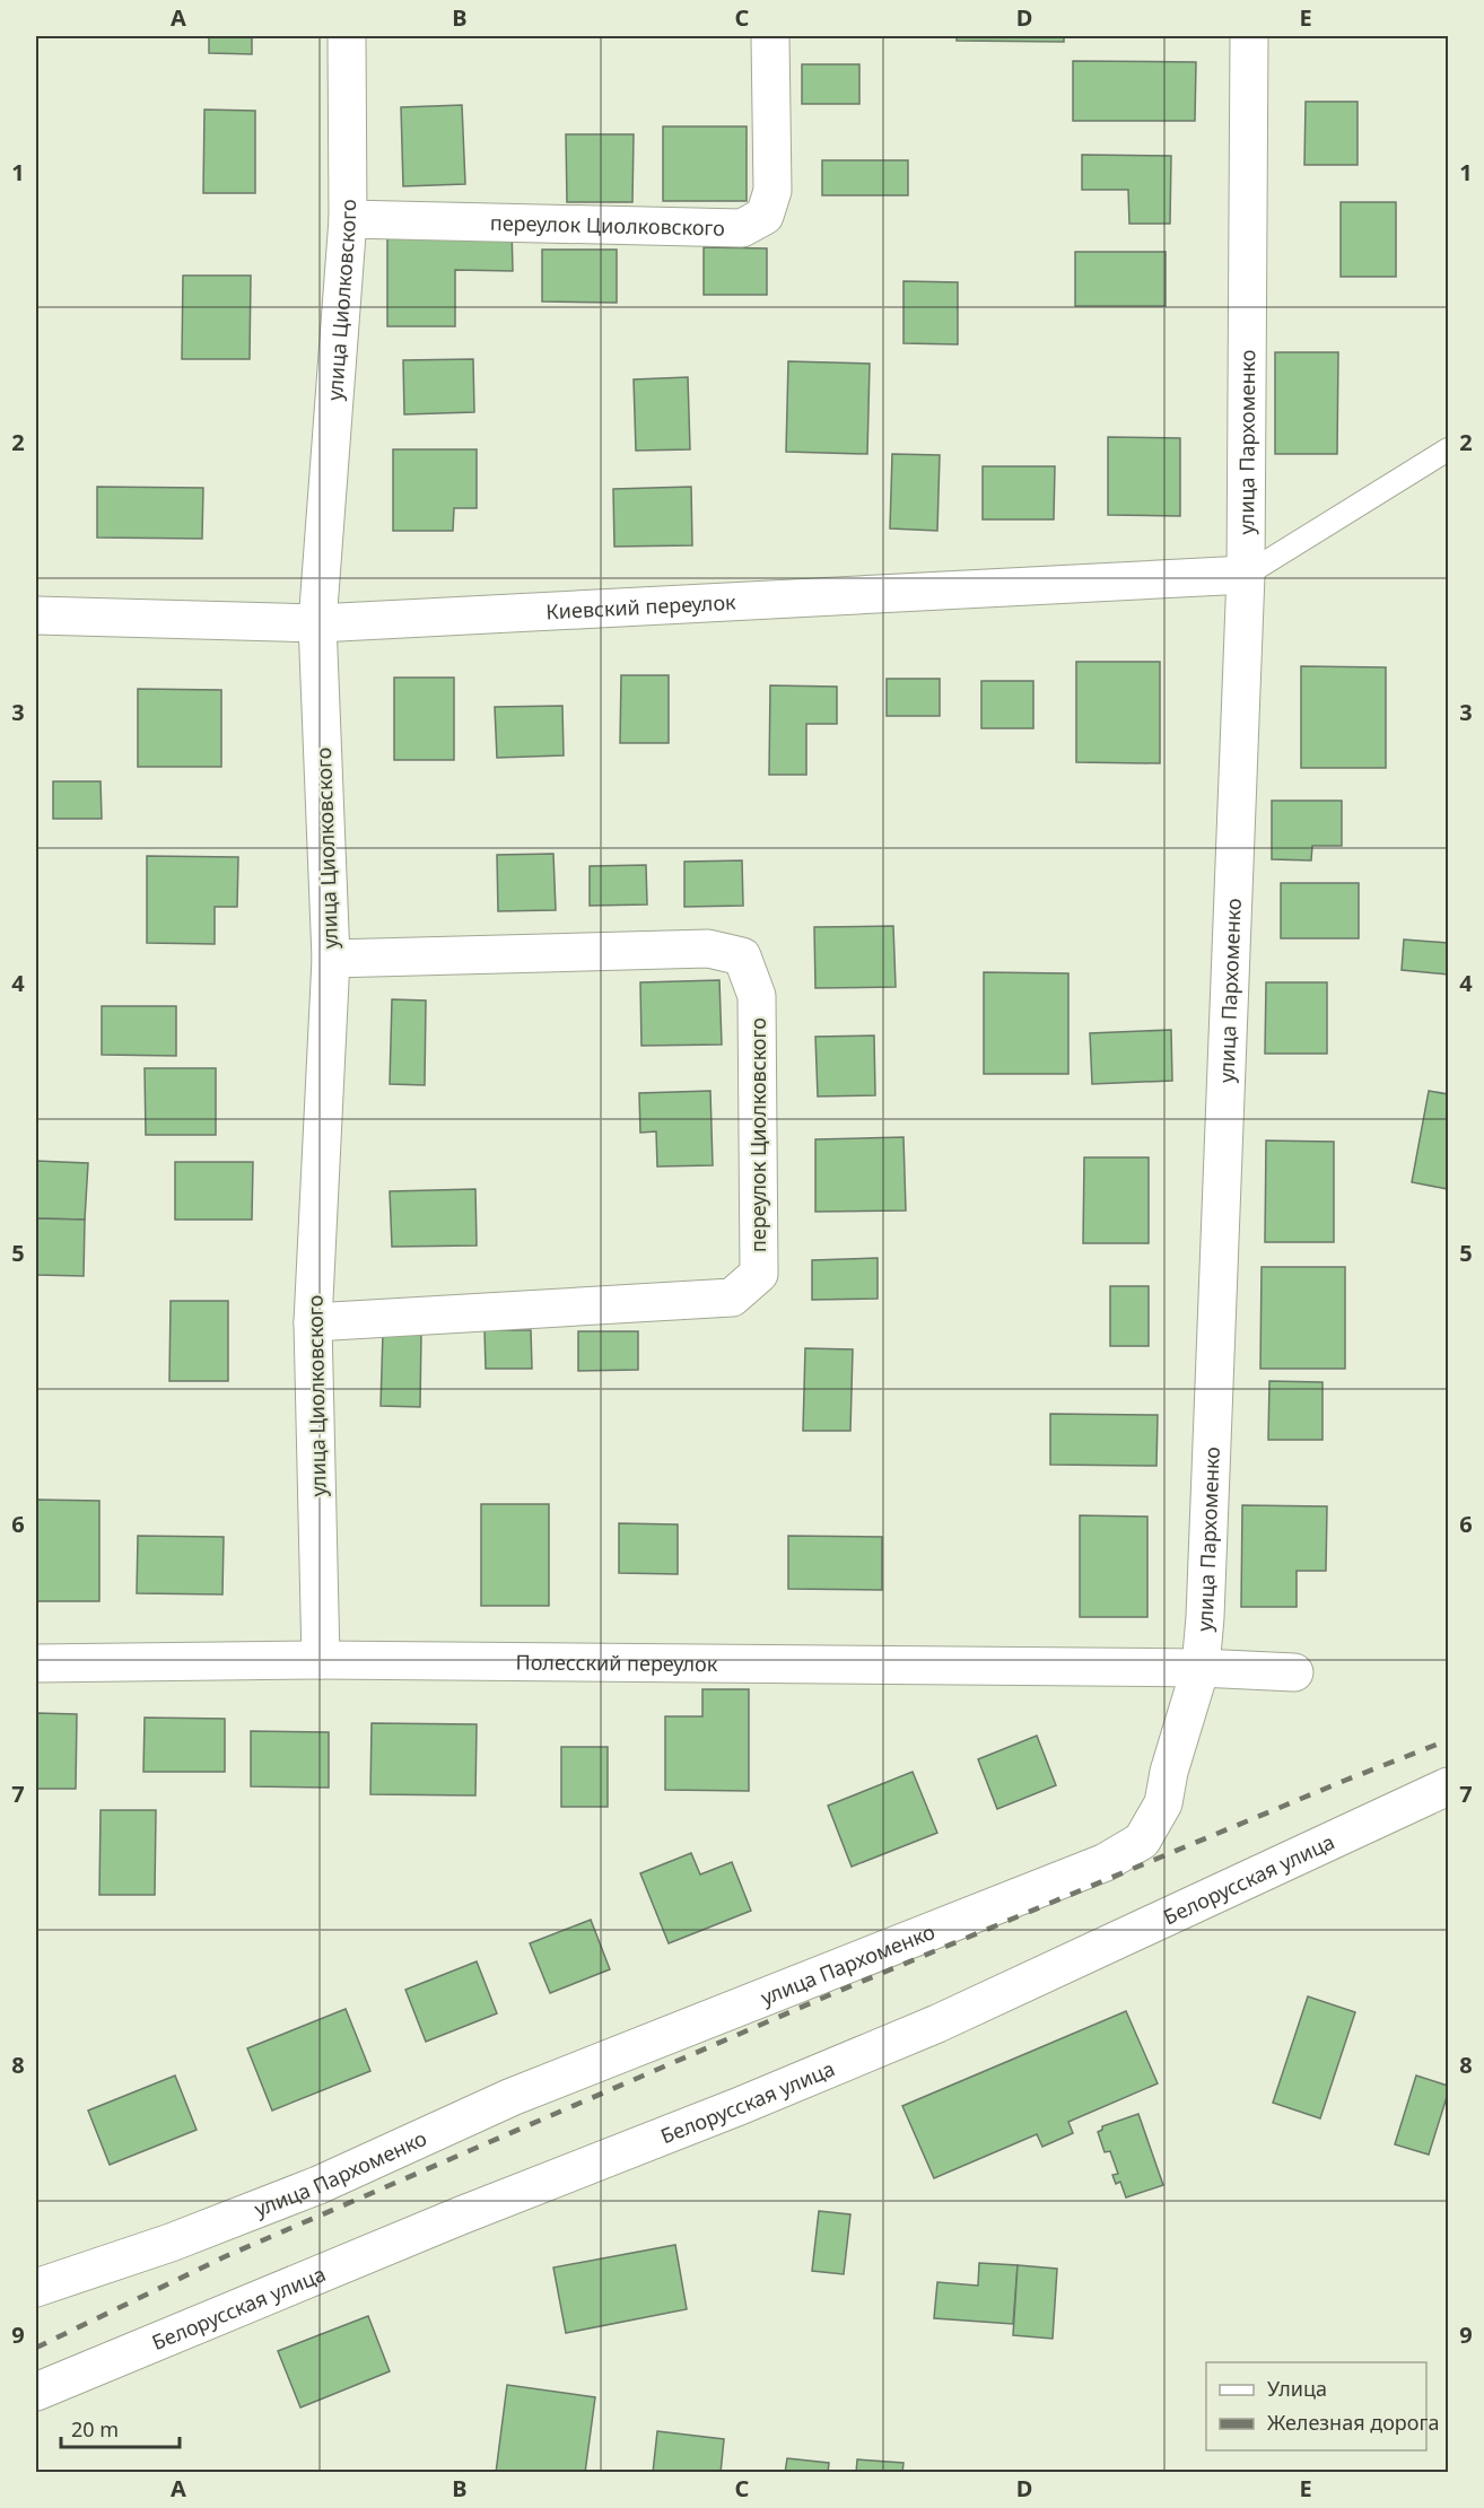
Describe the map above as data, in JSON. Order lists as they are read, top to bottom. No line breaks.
{"streets":{"street":["переулок Циолковского","улица Циолковского","улица Пархоменко","Киевский переулок","Полесский переулок","Белорусская улица"]},"crossings":[["переулок Циолковского","улица Циолковского"],["улица Циолковского","Киевский переулок"],["улица Циолковского","Полесский переулок"],["улица Пархоменко","Киевский переулок"],["улица Пархоменко","Полесский переулок"]],"legend":["Улица","Железная дорога"],"scale_bar":"20 m","grid":{"columns":["A","B","C","D","E"],"rows":["1","2","3","4","5","6","7","8","9"]}}
